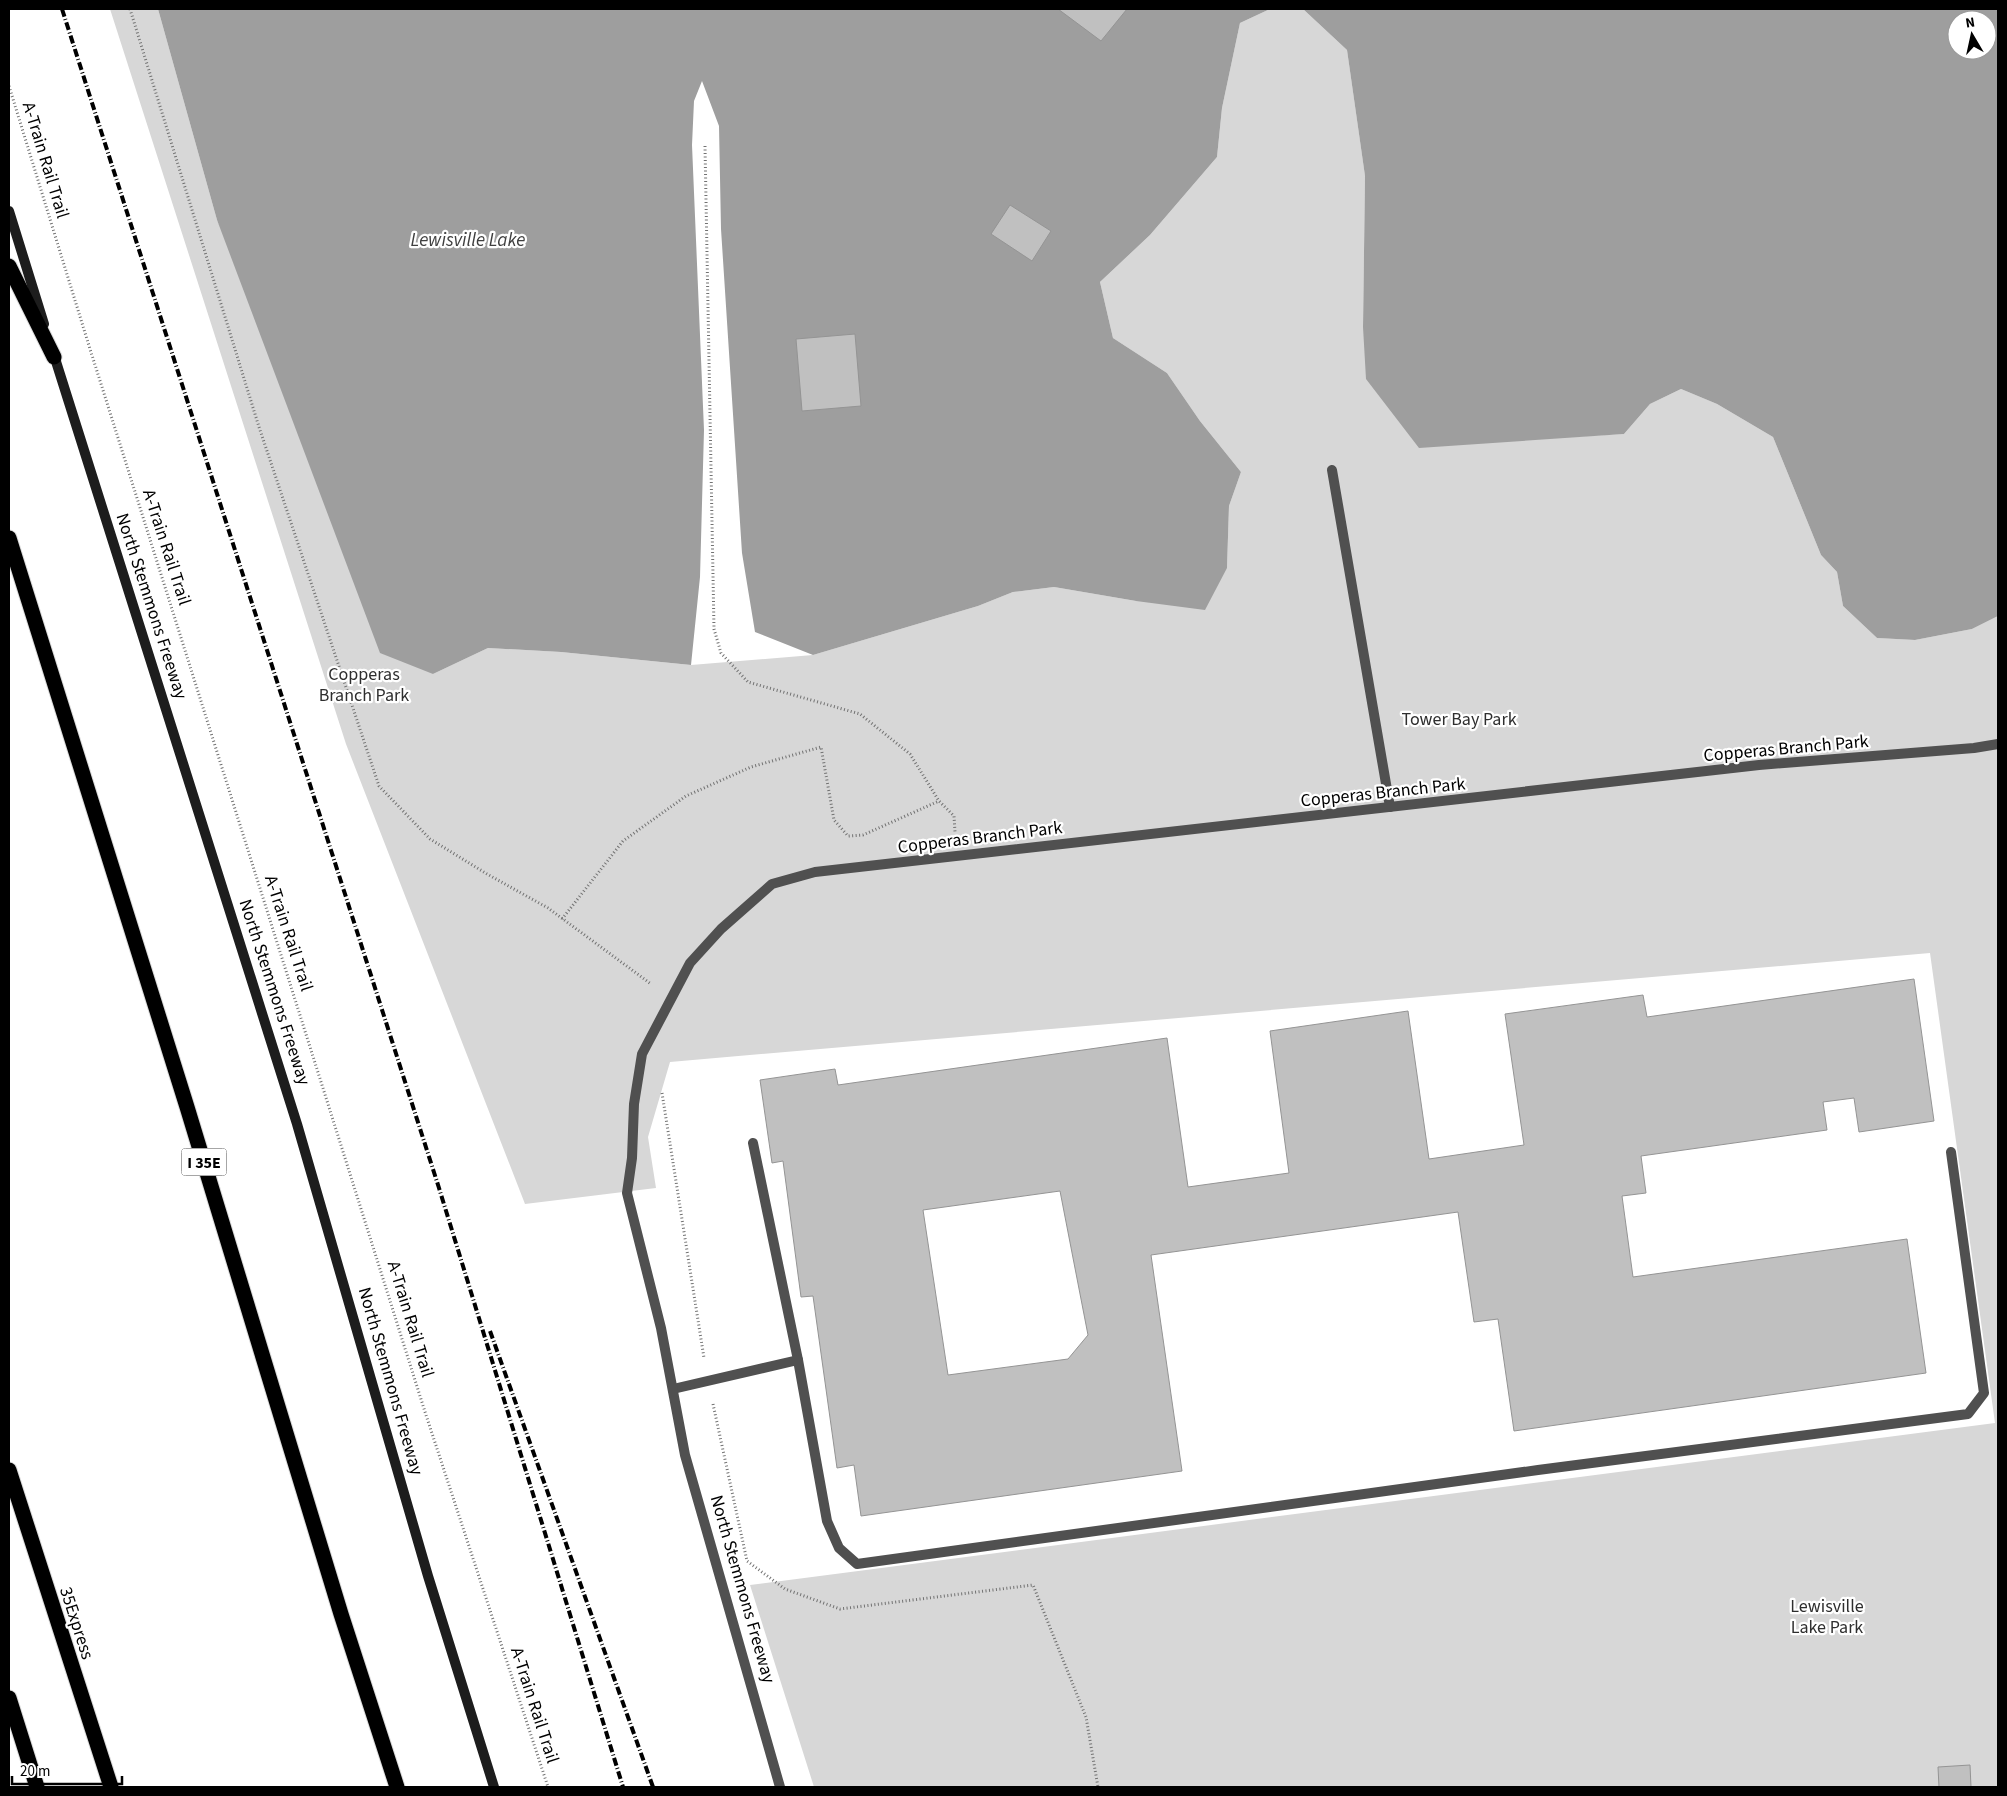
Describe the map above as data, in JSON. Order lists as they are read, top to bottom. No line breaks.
{"streets":{"highway":["I 35E","35Express"],"main road":["North Stemmons Freeway"],"street":["Copperas Branch Park"],"path":["A-Train Rail Trail"]},"crossings":[["North Stemmons Freeway","Copperas Branch Park"]],"water":["Lewisville Lake"],"parks":["Copperas Branch Park","Tower Bay Park","Lewisville Lake Park"],"scale_bar":"20 m","north":"top"}
